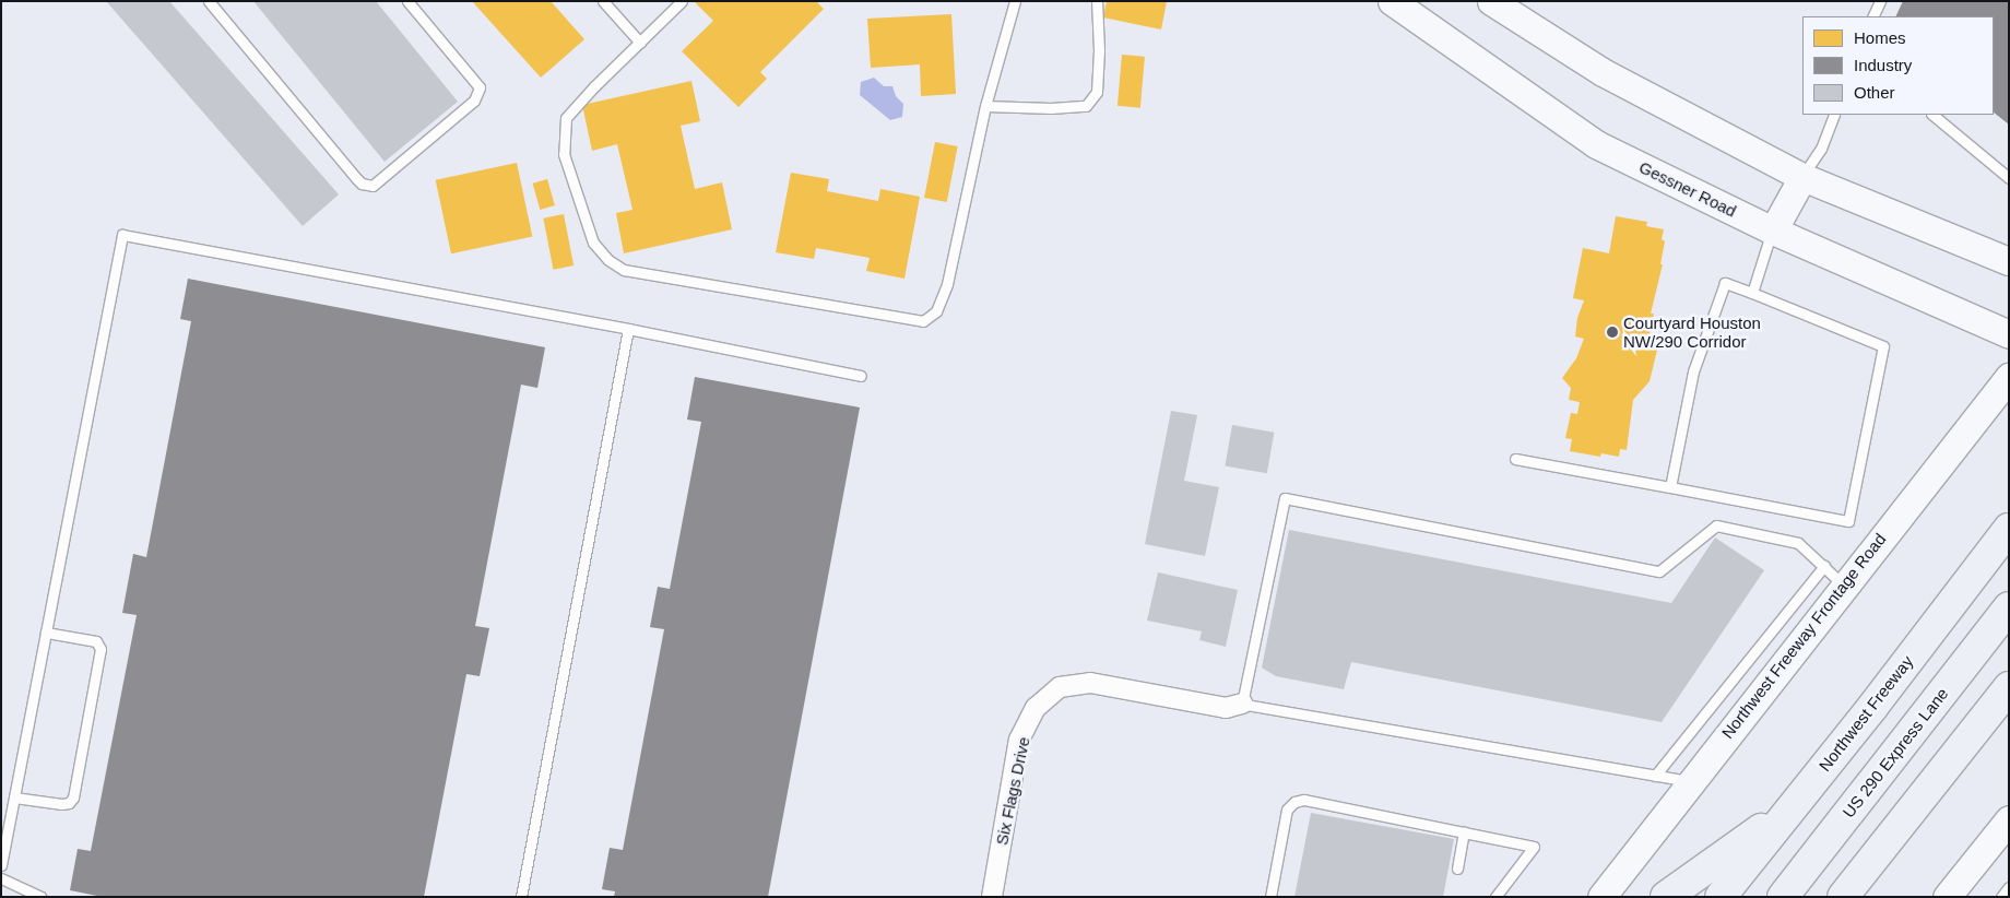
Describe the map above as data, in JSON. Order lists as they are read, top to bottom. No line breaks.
{"streets":{"highway":["Northwest Freeway","US 290 Express Lane"],"main road":["Gessner Road","Northwest Freeway Frontage Road"],"street":["Six Flags Drive"]},"places":["Courtyard Houston NW/290 Corridor"],"legend":["Homes","Industry","Other"]}
